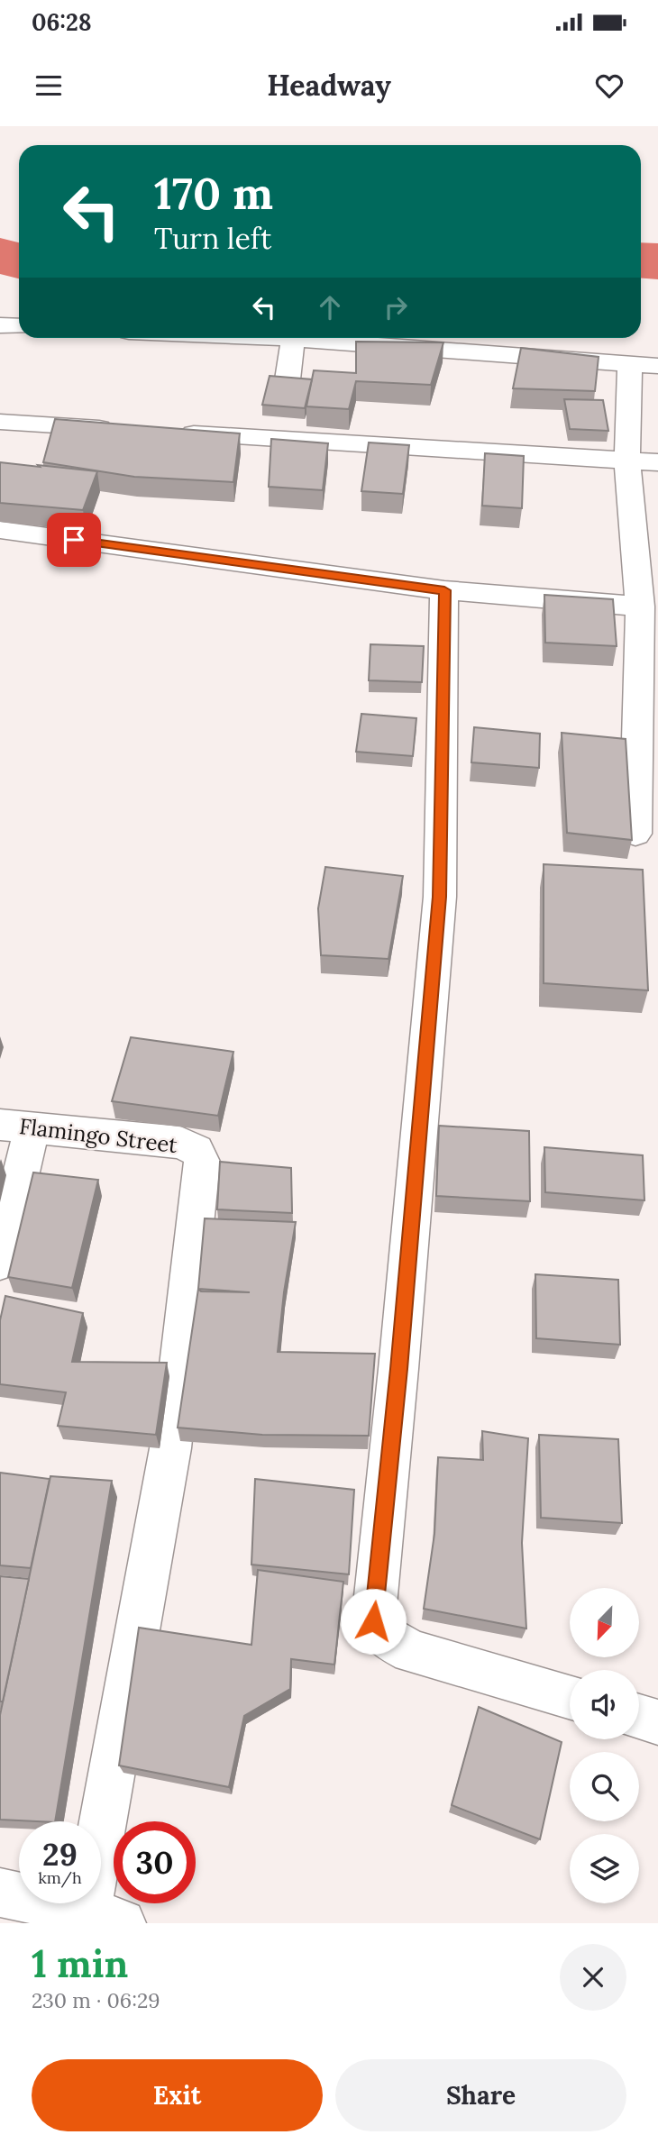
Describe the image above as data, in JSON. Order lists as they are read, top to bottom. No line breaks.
{"streets":{"street":["Flamingo Street"]},"north":"bottom left","page":{"status":"06:28","header":"Headway","turn":["170 m","Turn left"],"speed":"29 km/h","limit":"30","heading":["1 min","230 m · 06:29"],"buttons":["Exit","Share"]}}
